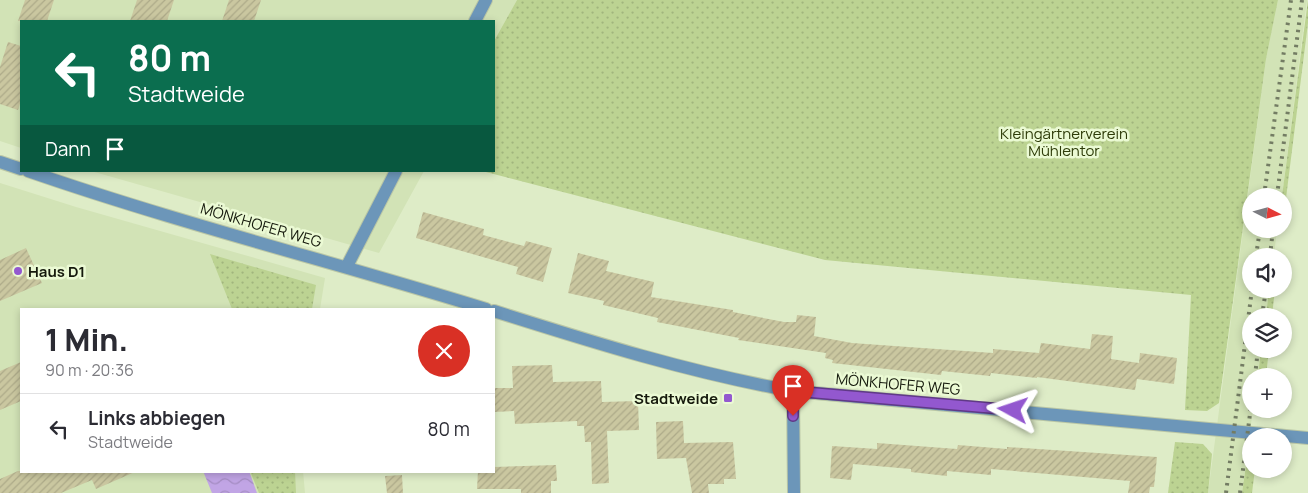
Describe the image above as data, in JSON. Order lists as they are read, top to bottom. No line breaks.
{"streets":{"street":["MÖNKHOFER WEG"]},"parks":["Kleingärtnerverein Mühlentor"],"places":{"other":["Haus D1"],"transit":["Stadtweide"]},"north":"right","page":{"turn":["80 m","Stadtweide"],"then":"Dann","map_buttons":["+","−"],"heading":["1 Min.","90 m · 20:36"],"list":[{"name":"Links abbiegen","note":"Stadtweide","value":"80 m"}]}}
